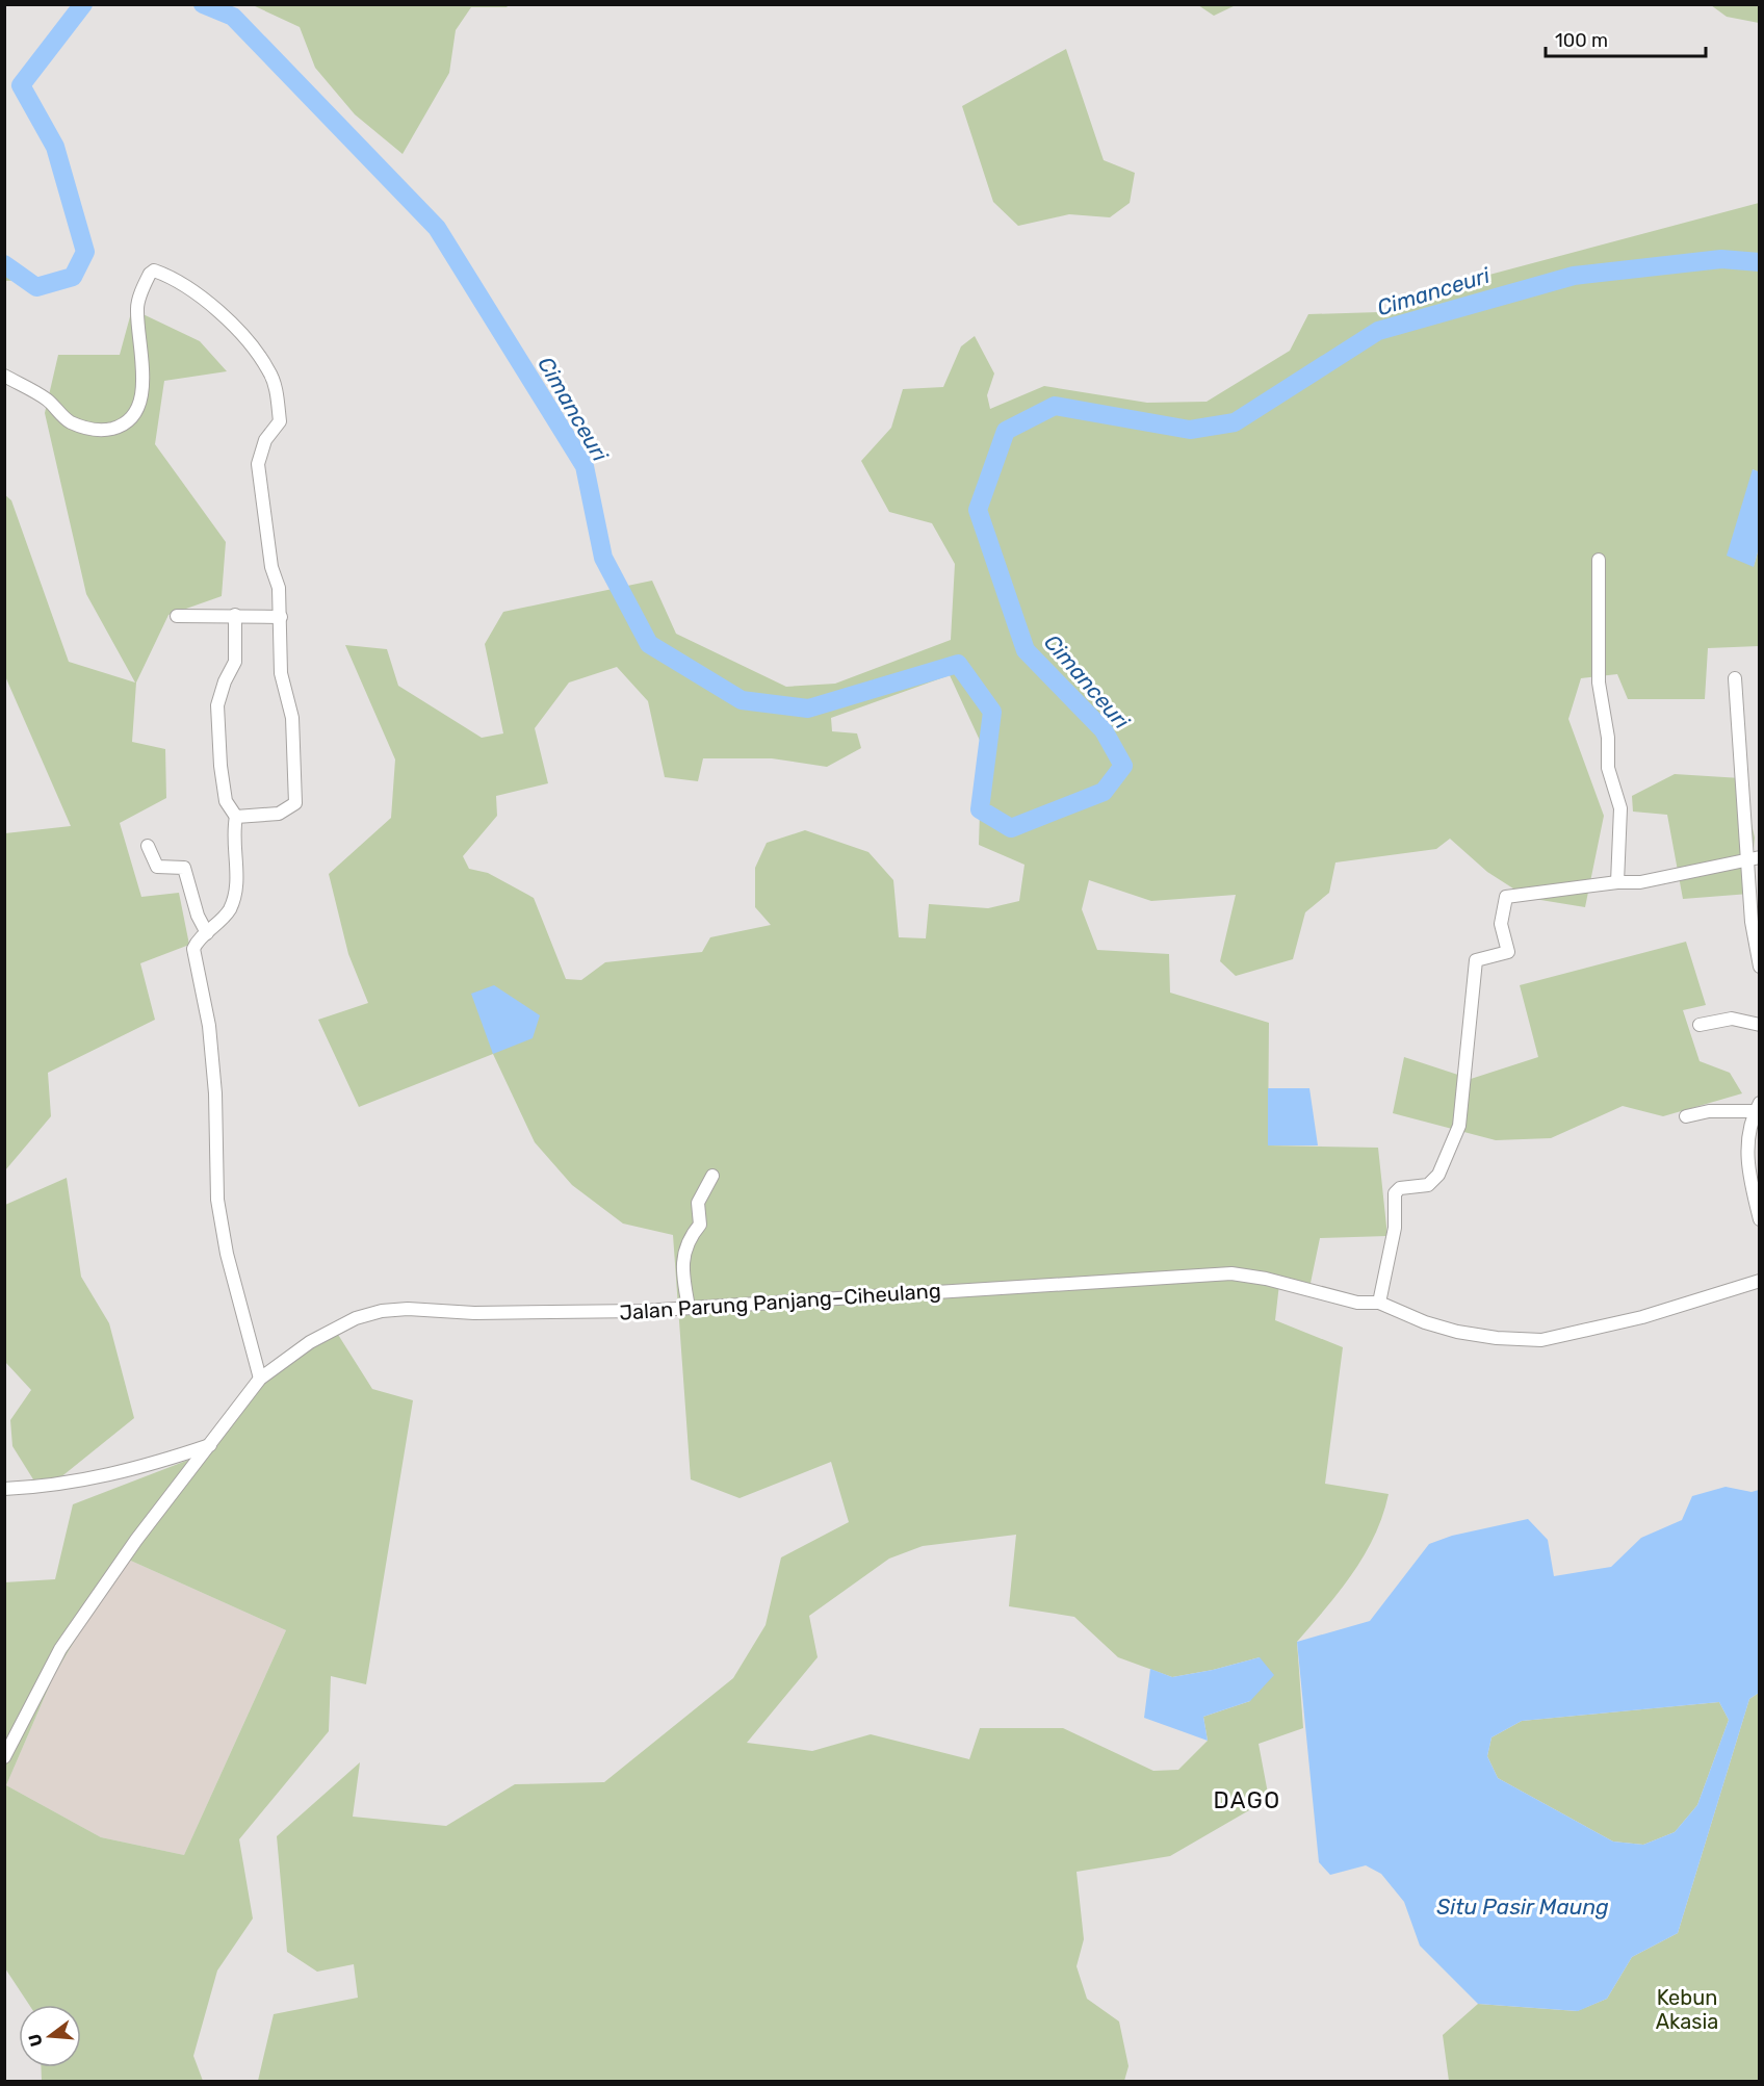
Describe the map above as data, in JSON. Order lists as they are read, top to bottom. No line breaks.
{"streets":{"street":["Jalan Parung Panjang–Ciheulang"]},"districts":["DAGO"],"water":["Cimanceuri","Situ Pasir Maung"],"parks":["Kebun Akasia"],"scale_bar":"100 m","north":"left"}
